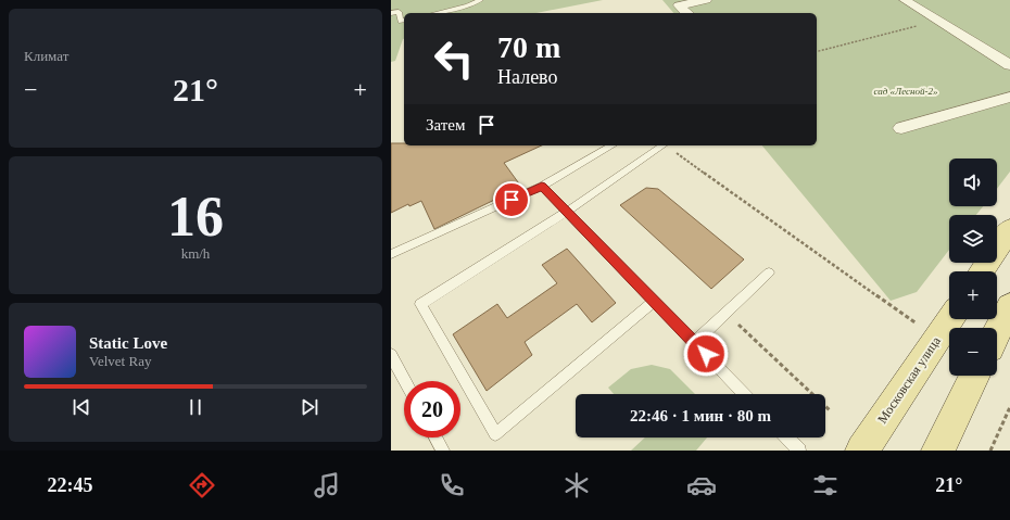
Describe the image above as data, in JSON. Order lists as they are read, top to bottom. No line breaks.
{"streets":{"main road":["Московская улица"]},"parks":["сад «Лесной-2»"],"page":{"tile":["Климат",["16","km/h"]],"turn":["70 m","Налево"],"heat":["−","21°","+"],"then":"Затем","map_buttons":["+","−"],"song":["Static Love","Velvet Ray"],"limit":"20","trip":"22:46 · 1 мин · 80 m","tabs":["22:45","21°"]}}
